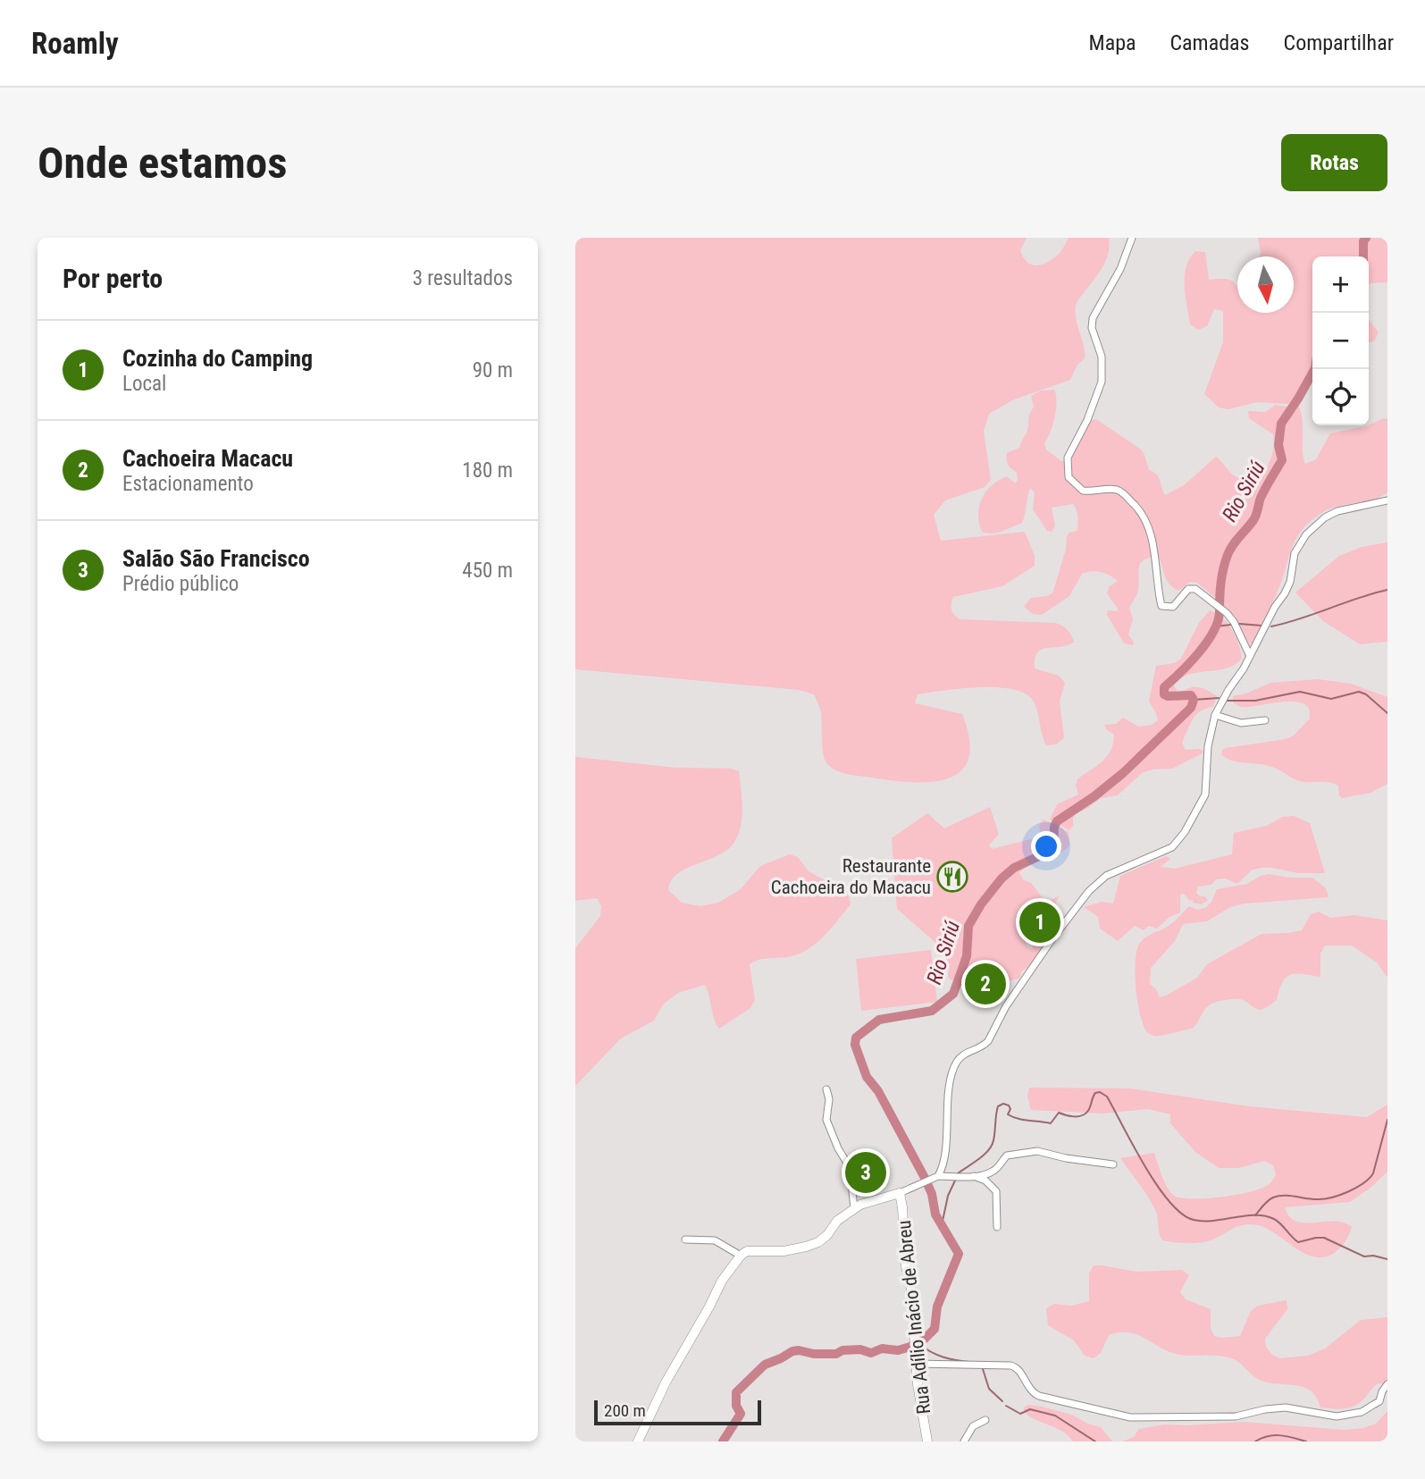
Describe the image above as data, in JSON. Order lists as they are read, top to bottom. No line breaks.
{"streets":{"street":["Rua Adílio Inácio de Abreu"]},"water":["Rio Siriú"],"places":{"restaurant":["Restaurante Cachoeira do Macacu"]},"scale_bar":"200 m","north":"bottom","page":{"header":"Roamly","nav":["Mapa","Camadas","Compartilhar"],"buttons":"Rotas","title":"Onde estamos","heading":["Por perto","3 resultados"],"map_buttons":["+","−"],"list":[{"mark":"1","name":"Cozinha do Camping","note":"Local","value":"90 m"},{"mark":"2","name":"Cachoeira Macacu","note":"Estacionamento","value":"180 m"},{"mark":"3","name":"Salão São Francisco","note":"Prédio público","value":"450 m"}],"pins":["1","2","3"],"scale":"200 m"}}
